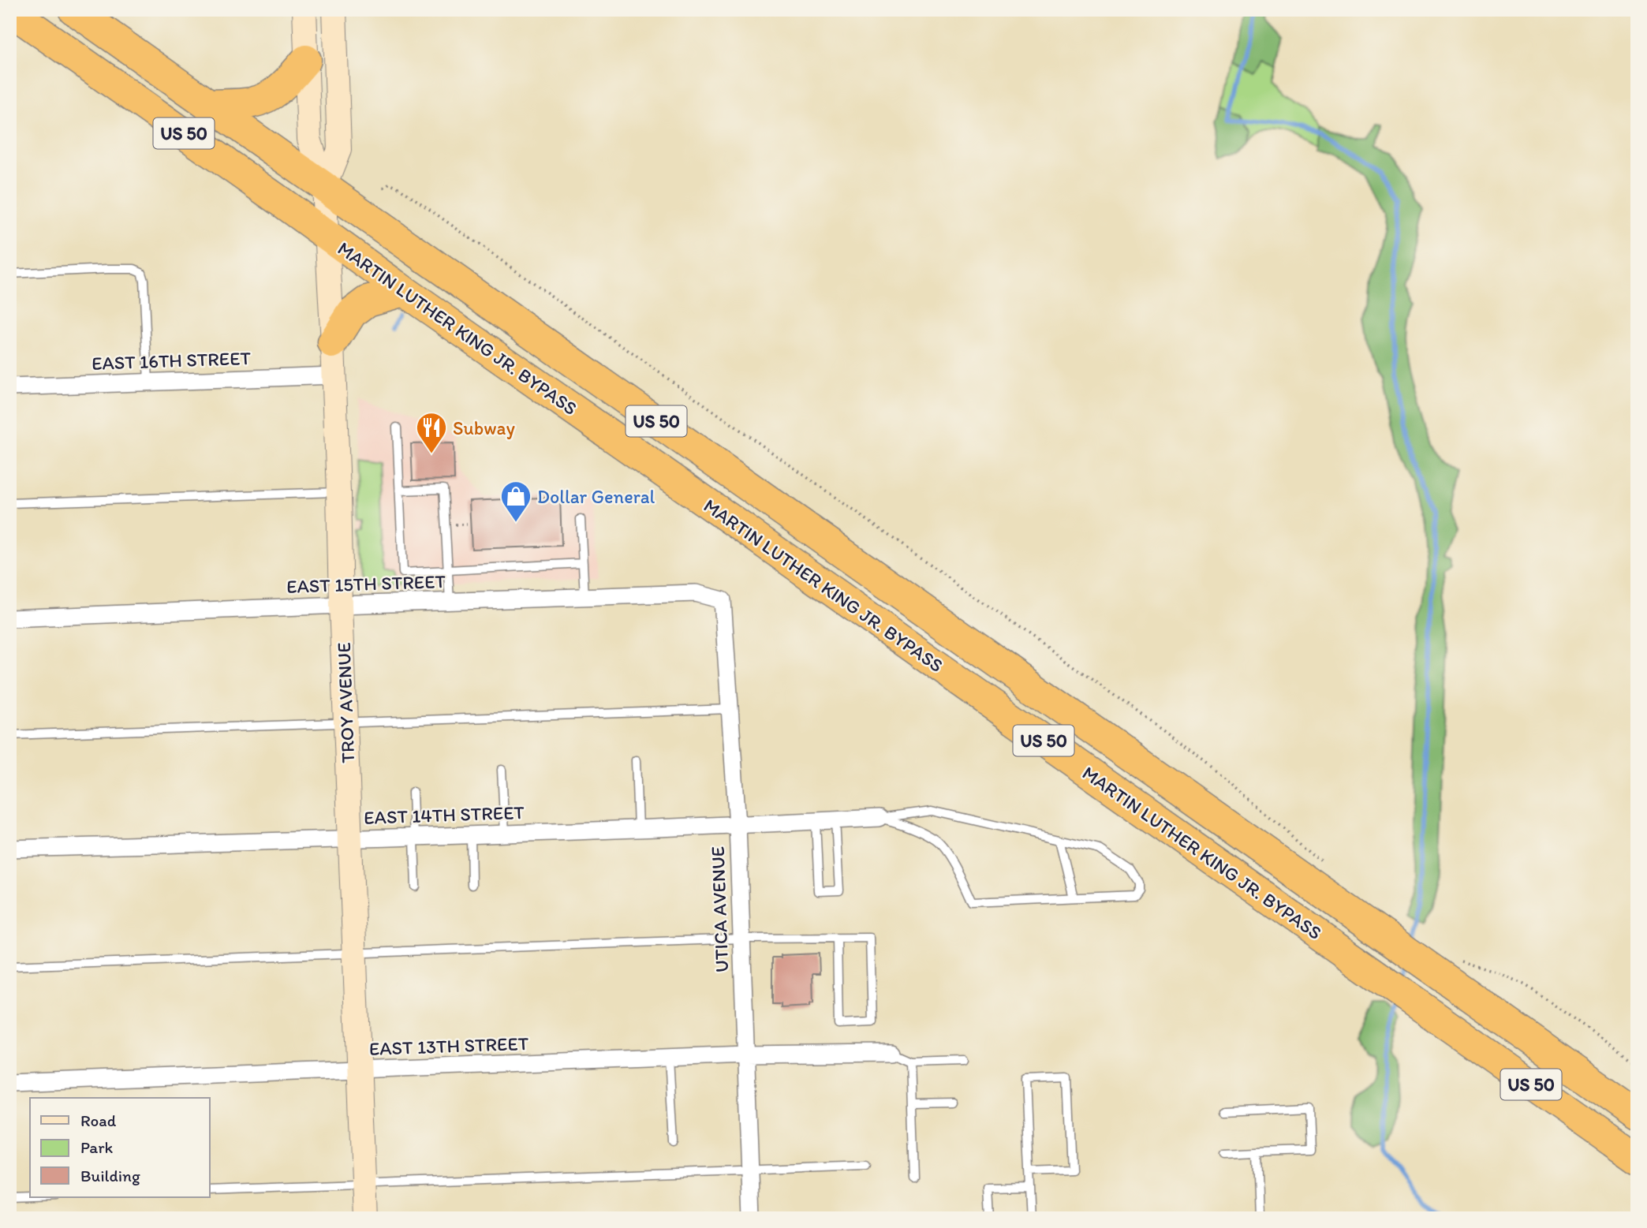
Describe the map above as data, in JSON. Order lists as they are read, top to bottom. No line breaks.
{"streets":{"highway":["US 50","MARTIN LUTHER KING JR. BYPASS"],"street":["EAST 16TH STREET","EAST 15TH STREET","TROY AVENUE","EAST 14TH STREET","UTICA AVENUE","EAST 13TH STREET"]},"crossings":[["MARTIN LUTHER KING JR. BYPASS","TROY AVENUE"],["EAST 16TH STREET","TROY AVENUE"],["EAST 15TH STREET","TROY AVENUE"],["EAST 15TH STREET","UTICA AVENUE"],["TROY AVENUE","EAST 14TH STREET"],["TROY AVENUE","EAST 13TH STREET"],["EAST 14TH STREET","UTICA AVENUE"],["UTICA AVENUE","EAST 13TH STREET"]],"places":{"restaurant":["Subway"],"shop":["Dollar General"]},"legend":["Road","Park","Building"]}
